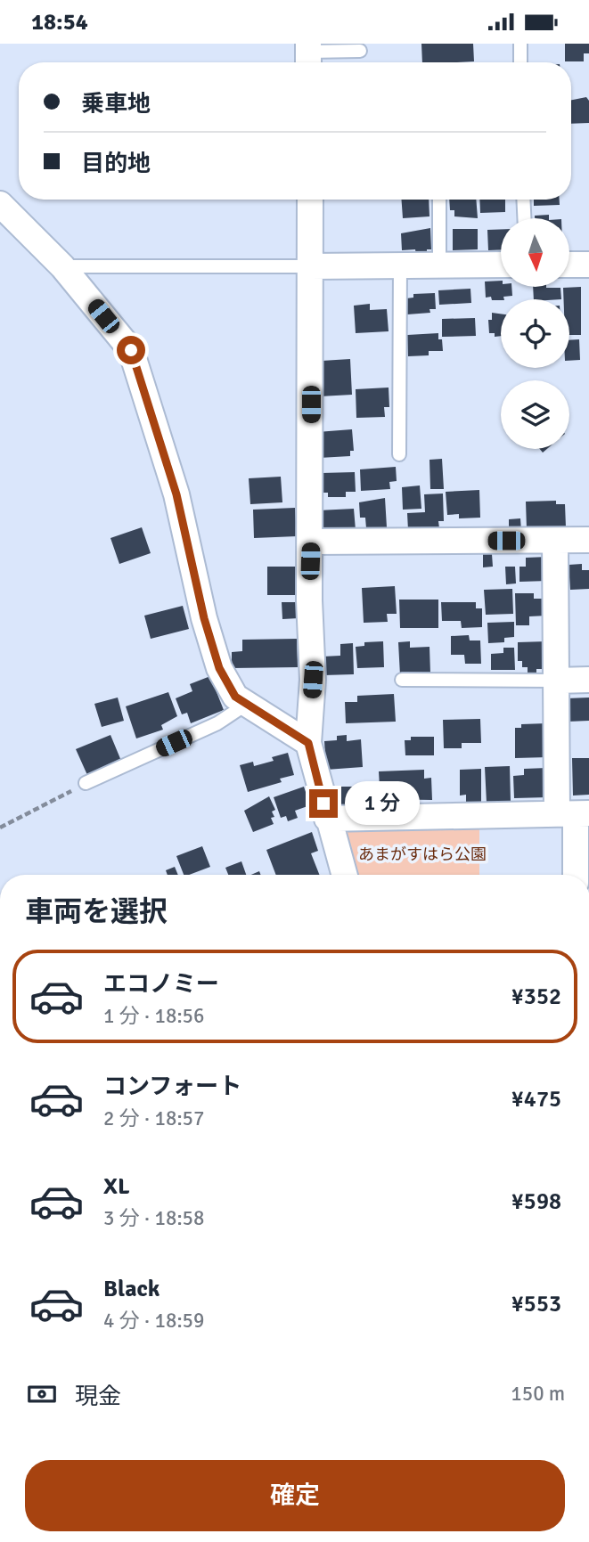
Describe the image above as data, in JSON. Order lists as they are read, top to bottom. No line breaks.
{"parks":["あまがすはら公園"],"north":"bottom","page":{"status":"18:54","banner":["乗車地","目的地"],"bubble":"1 分","heading":"車両を選択","list":[{"name":"エコノミー","note":"1 分 · 18:56","value":"¥352"},{"name":"コンフォート","note":"2 分 · 18:57","value":"¥475"},{"name":"XL","note":"3 分 · 18:58","value":"¥598"},{"name":"Black","note":"4 分 · 18:59","value":"¥553"}],"pay":["現金","150 m"],"buttons":"確定"}}
